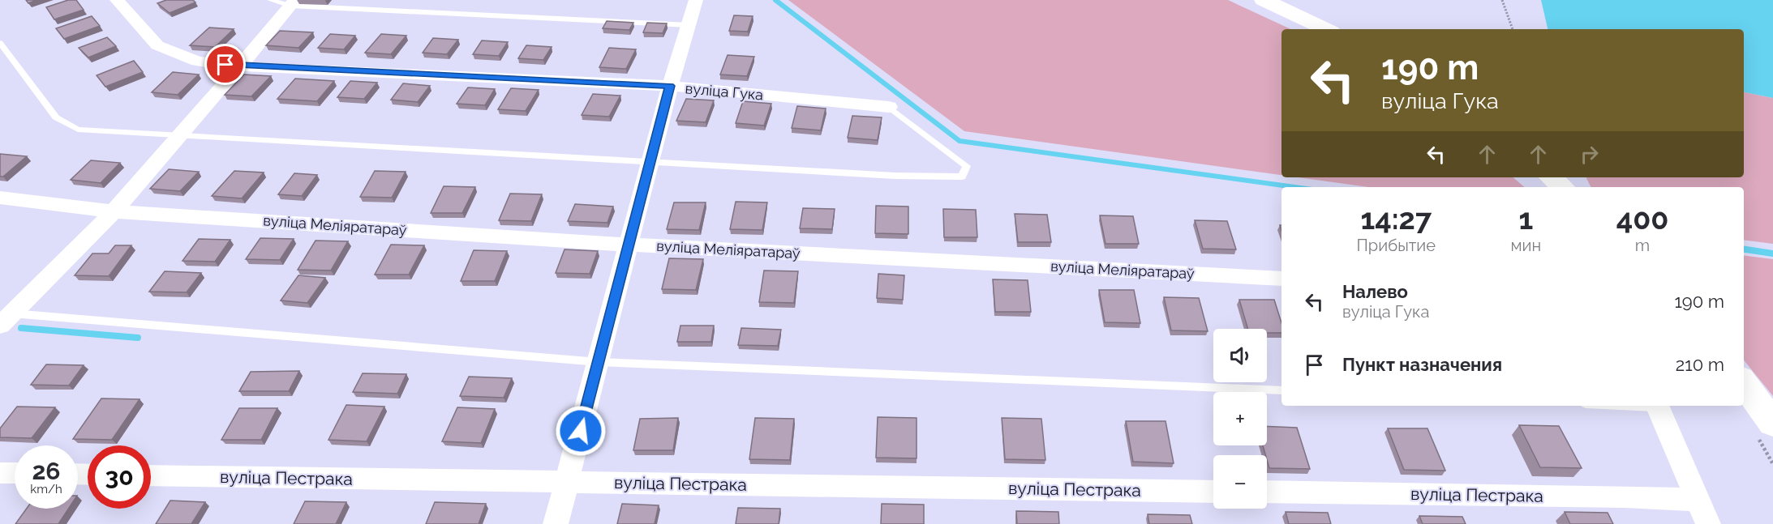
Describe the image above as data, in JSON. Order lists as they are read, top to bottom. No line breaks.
{"streets":{"street":["вуліца Гука","вуліца Меліяратараў","вуліца Пестрака"]},"page":{"turn":["190 m","вуліца Гука"],"eta":["14:27","Прибытие","1","мин","400","m"],"list":[{"name":"Налево","note":"вуліца Гука","value":"190 m"},{"name":"Пункт назначения","value":"210 m"}],"map_buttons":["+","−"],"speed":"26 km/h","limit":"30"}}
